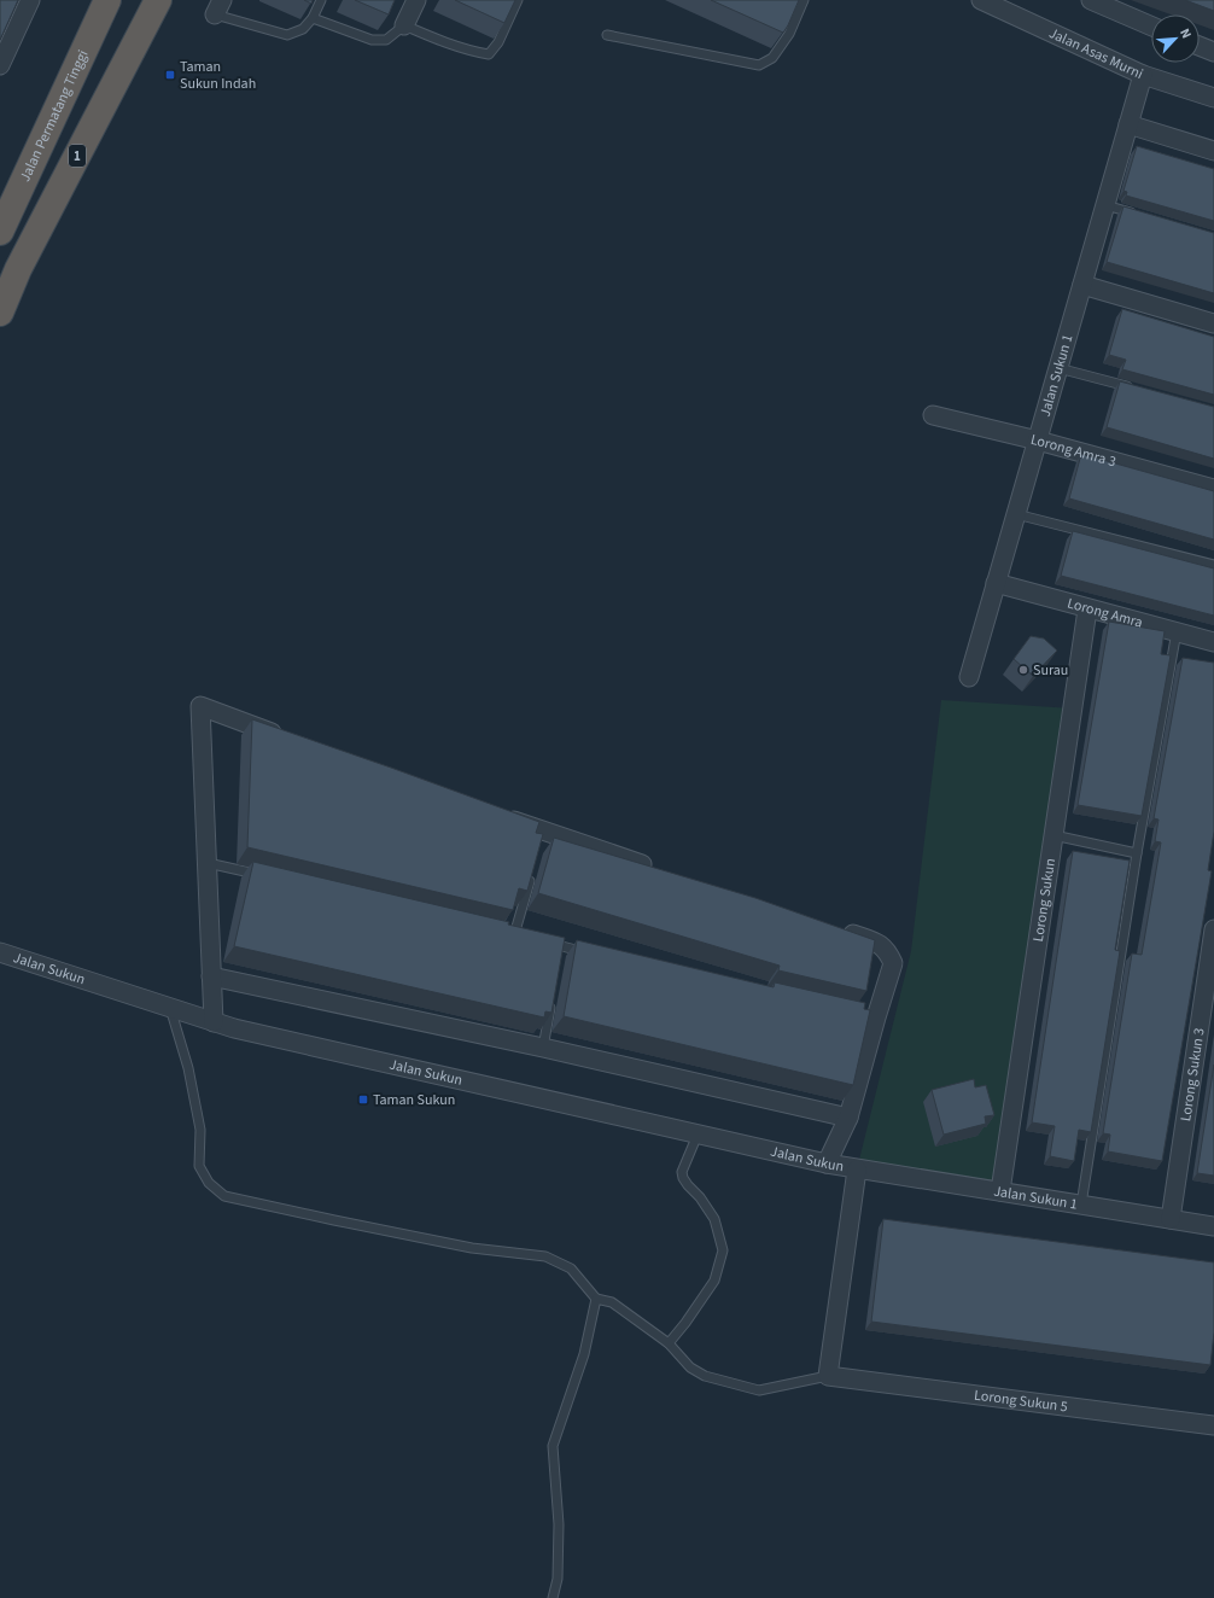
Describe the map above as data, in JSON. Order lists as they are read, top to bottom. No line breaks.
{"streets":{"highway":["Jalan Permatang Tinggi","1"],"street":["Jalan Asas Murni","Jalan Sukun 1","Lorong Amra 3","Lorong Amra","Lorong Sukun","Jalan Sukun","Lorong Sukun 3","Lorong Sukun 5"]},"crossings":[["Jalan Asas Murni","Jalan Sukun 1"],["Jalan Sukun 1","Lorong Amra 3"],["Jalan Sukun 1","Lorong Amra"],["Jalan Sukun 1","Lorong Sukun"],["Jalan Sukun 1","Jalan Sukun"],["Jalan Sukun 1","Lorong Sukun 3"],["Lorong Amra","Lorong Sukun"]],"places":{"transit":["Taman Sukun Indah","Taman Sukun"],"other":["Surau"]},"north":"top right"}
